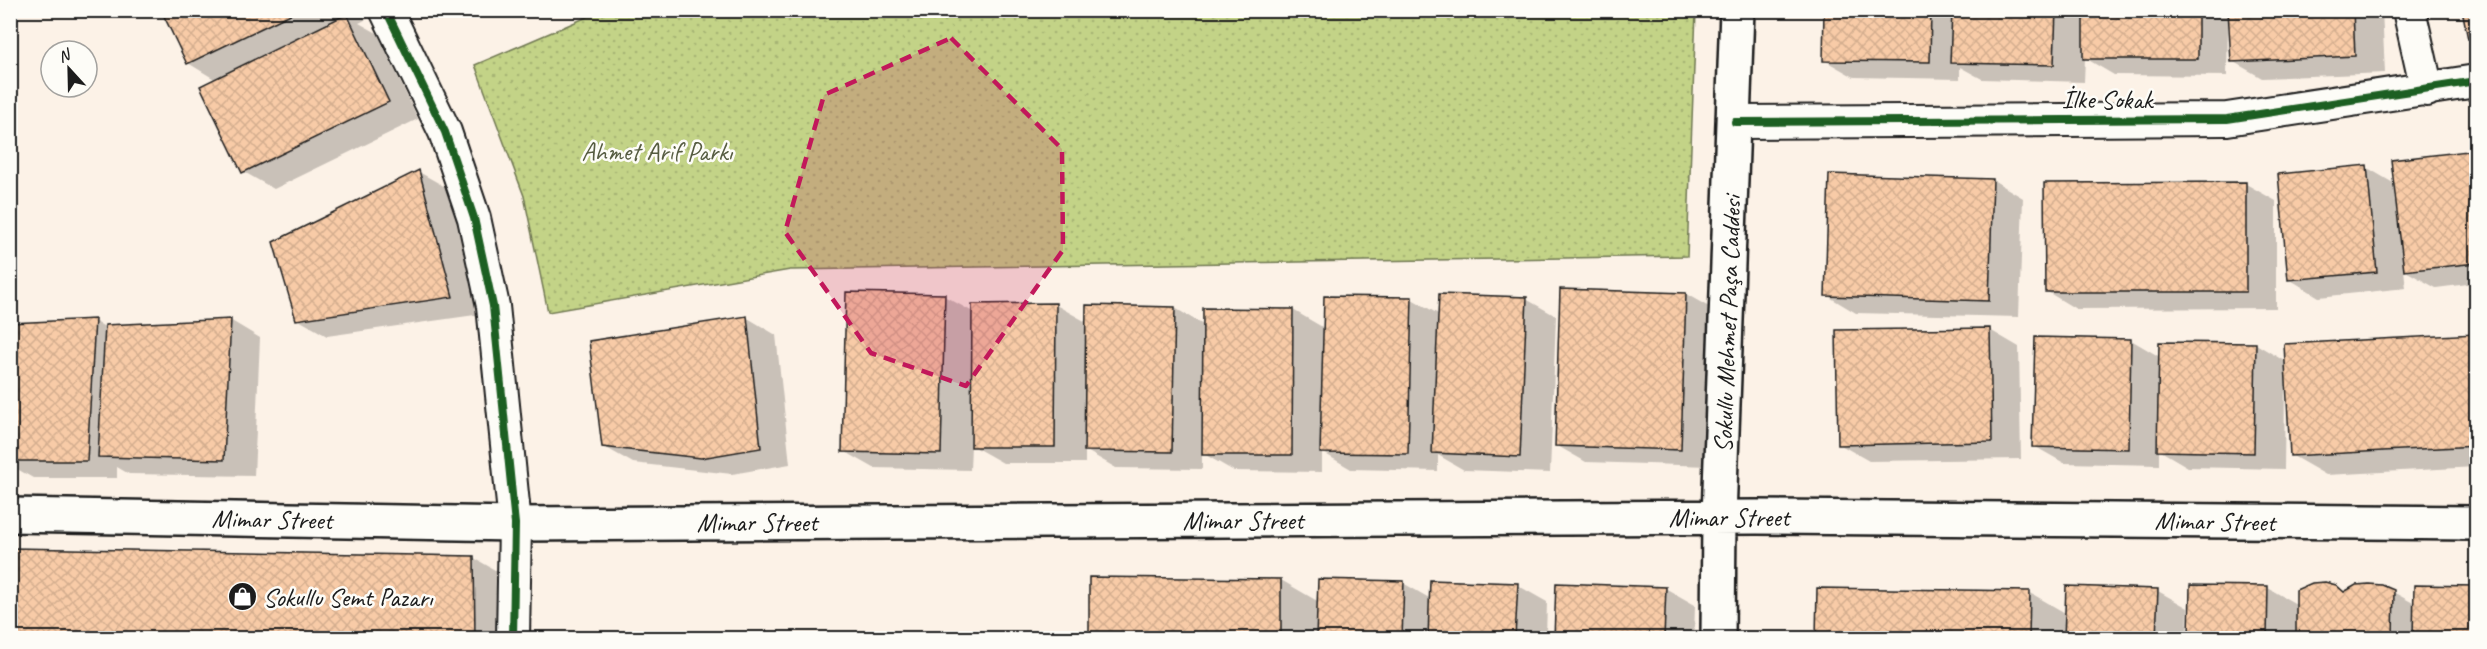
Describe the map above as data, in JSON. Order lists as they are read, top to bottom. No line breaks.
{"streets":{"main road":["Sokullu Mehmet Paşa Caddesi","Mimar Street"],"street":["İlke Sokak"]},"crossings":[["İlke Sokak","Sokullu Mehmet Paşa Caddesi"],["Sokullu Mehmet Paşa Caddesi","Mimar Street"]],"parks":["Ahmet Arif Parkı"],"places":{"shop":["Sokullu Semt Pazarı"]},"north":"top"}
